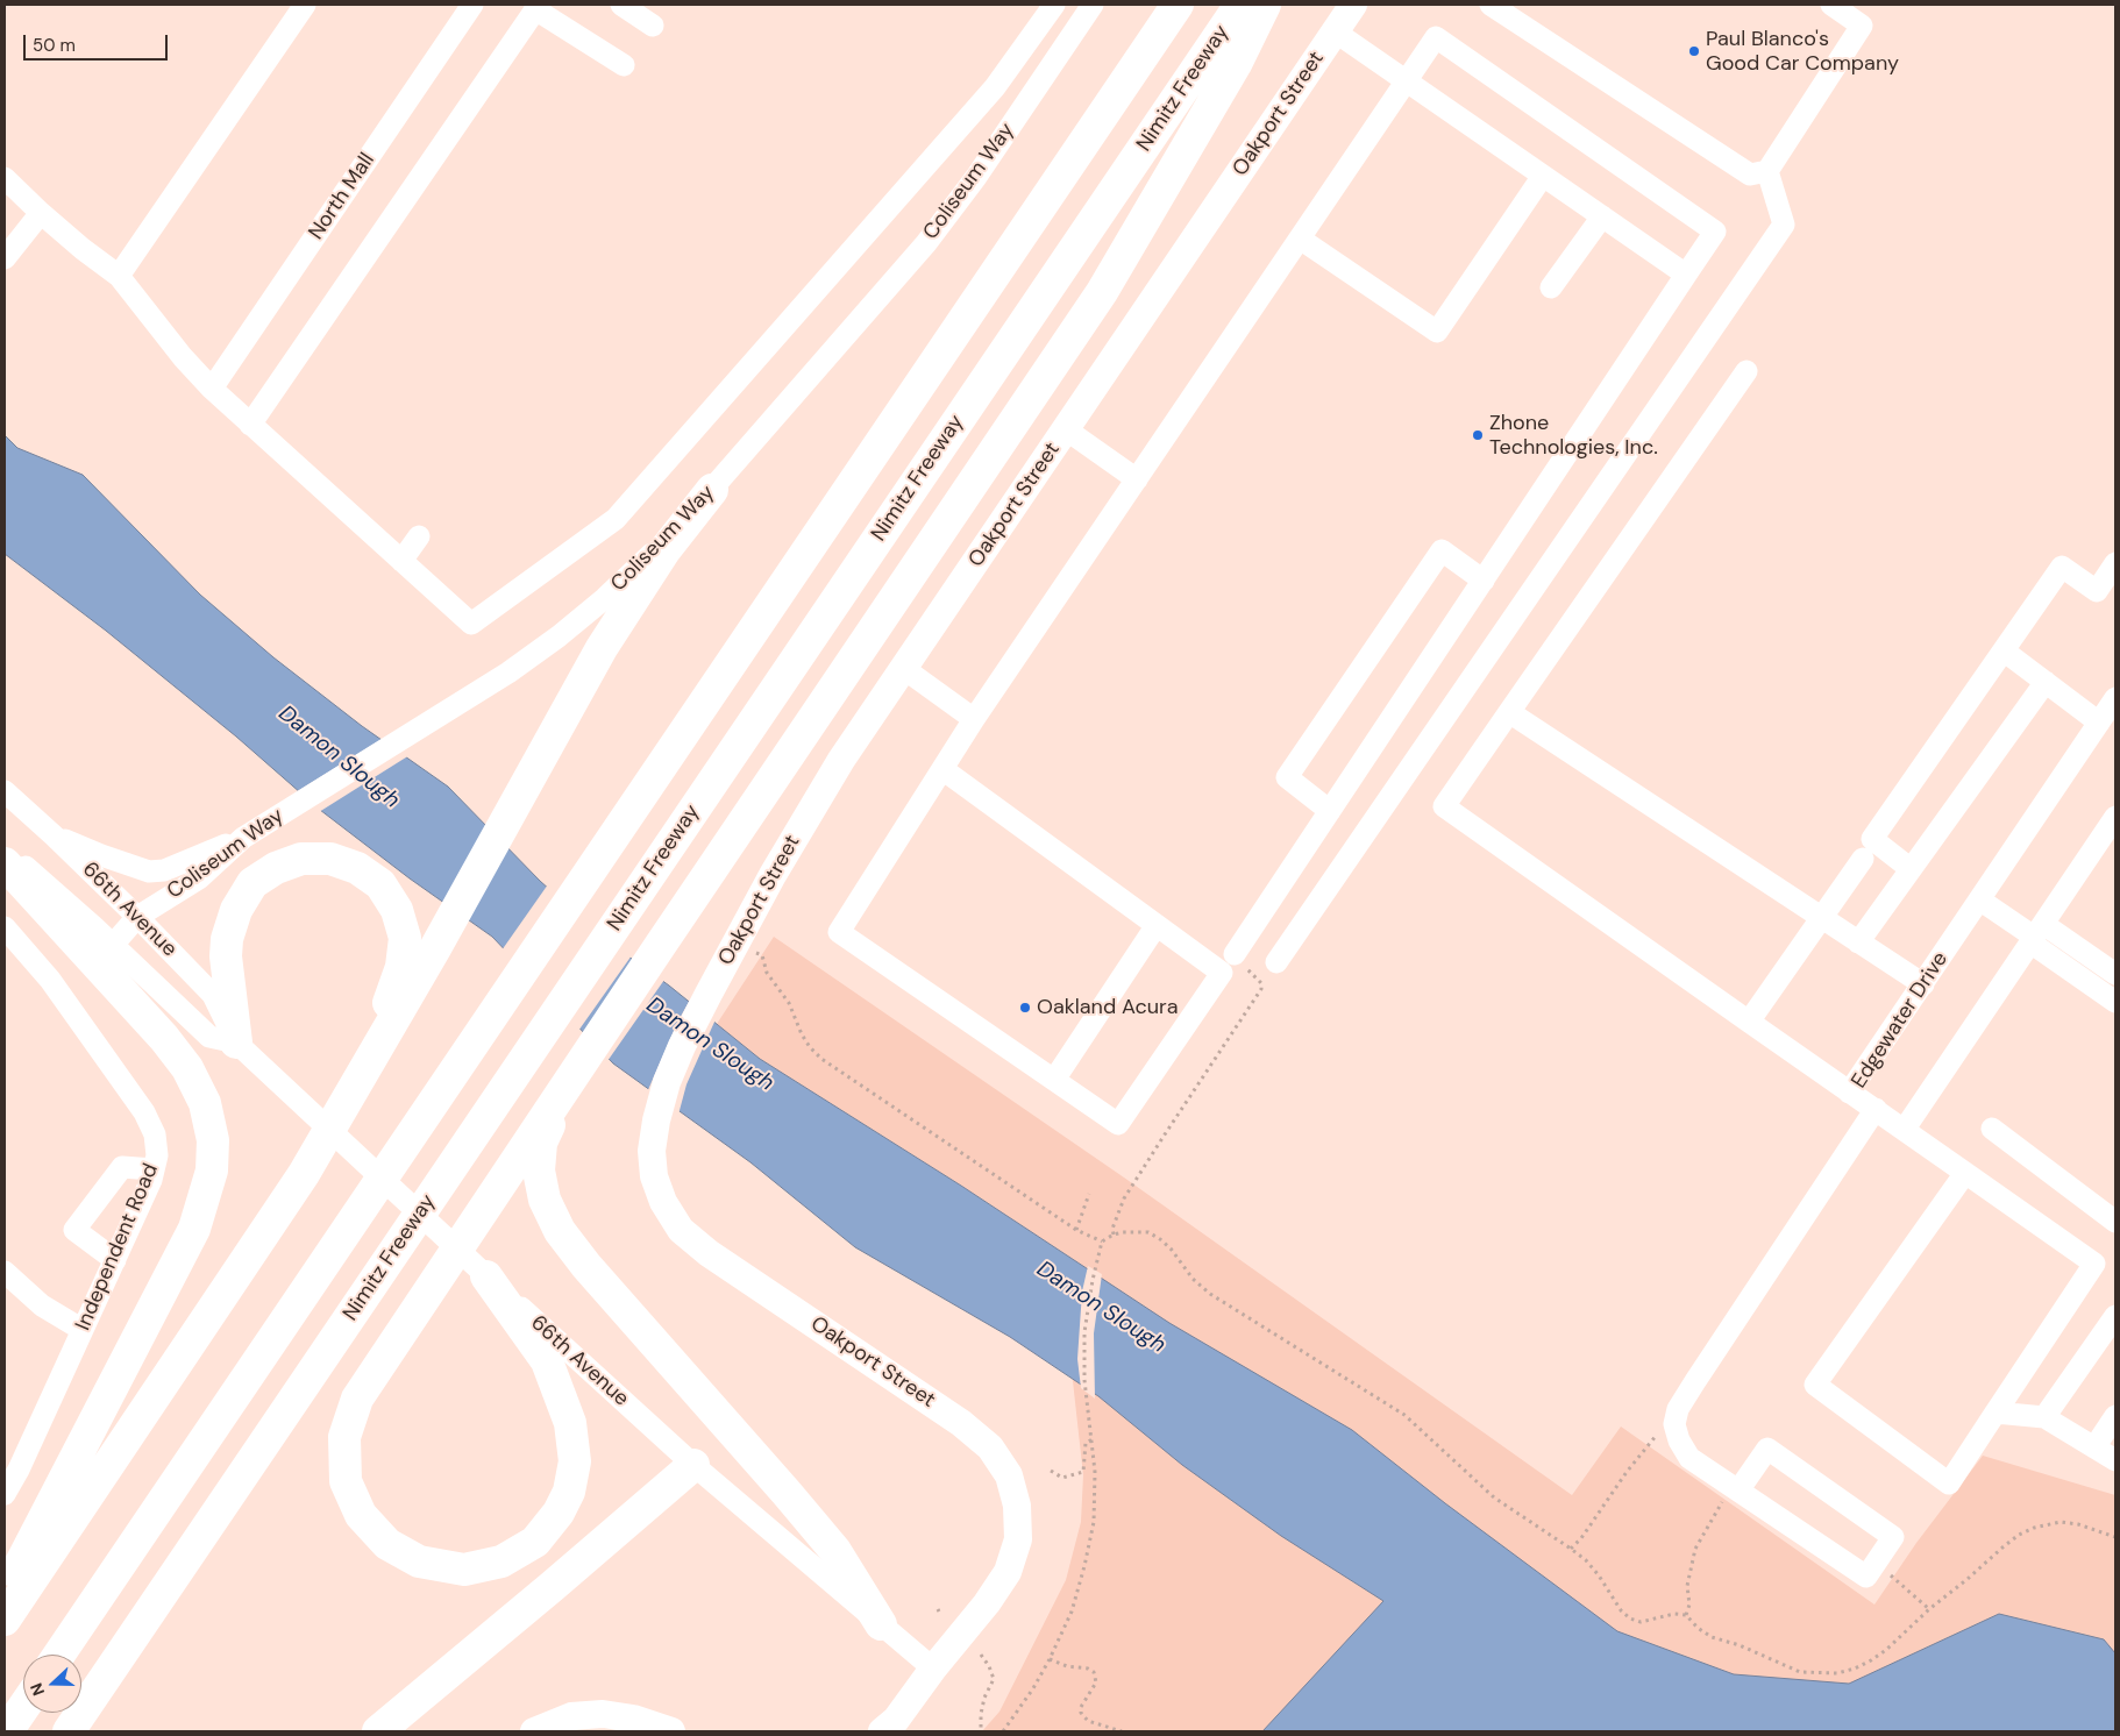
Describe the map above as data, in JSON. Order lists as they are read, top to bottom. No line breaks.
{"streets":{"highway":["Nimitz Freeway"],"main road":["Oakport Street"],"street":["Coliseum Way","North Mall","66th Avenue","Edgewater Drive","Independent Road"]},"crossings":[["Oakport Street","66th Avenue"],["Coliseum Way","66th Avenue"]],"water":["Damon Slough"],"places":["Paul Blanco's Good Car Company","Zhone Technologies, Inc.","Oakland Acura"],"scale_bar":"50 m","north":"left"}
